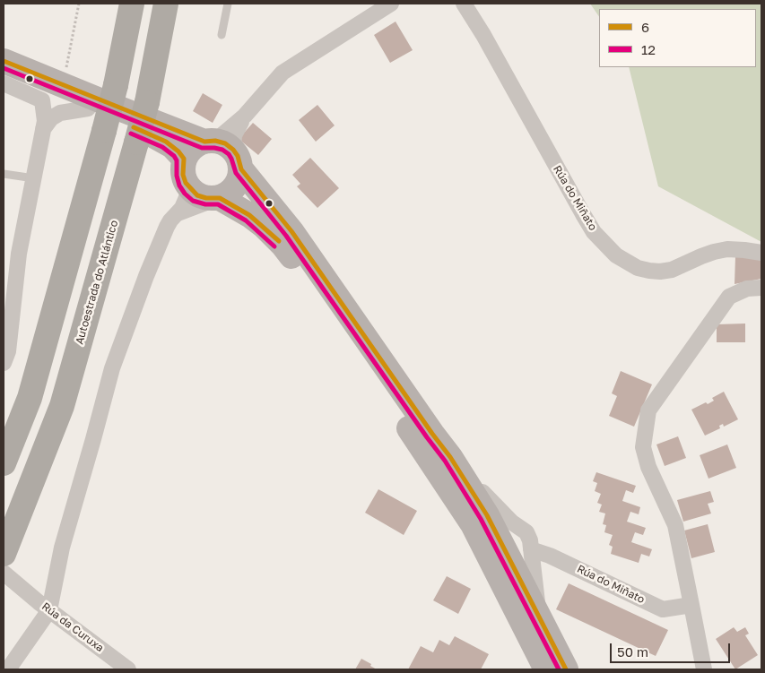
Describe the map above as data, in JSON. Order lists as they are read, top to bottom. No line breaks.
{"streets":{"highway":["Autoestrada do Atlántico"],"street":["Rúa do Miñato","Rúa da Curuxa"]},"lines":["transit line 6","transit line 12"],"legend":["6","12"],"scale_bar":"50 m"}
